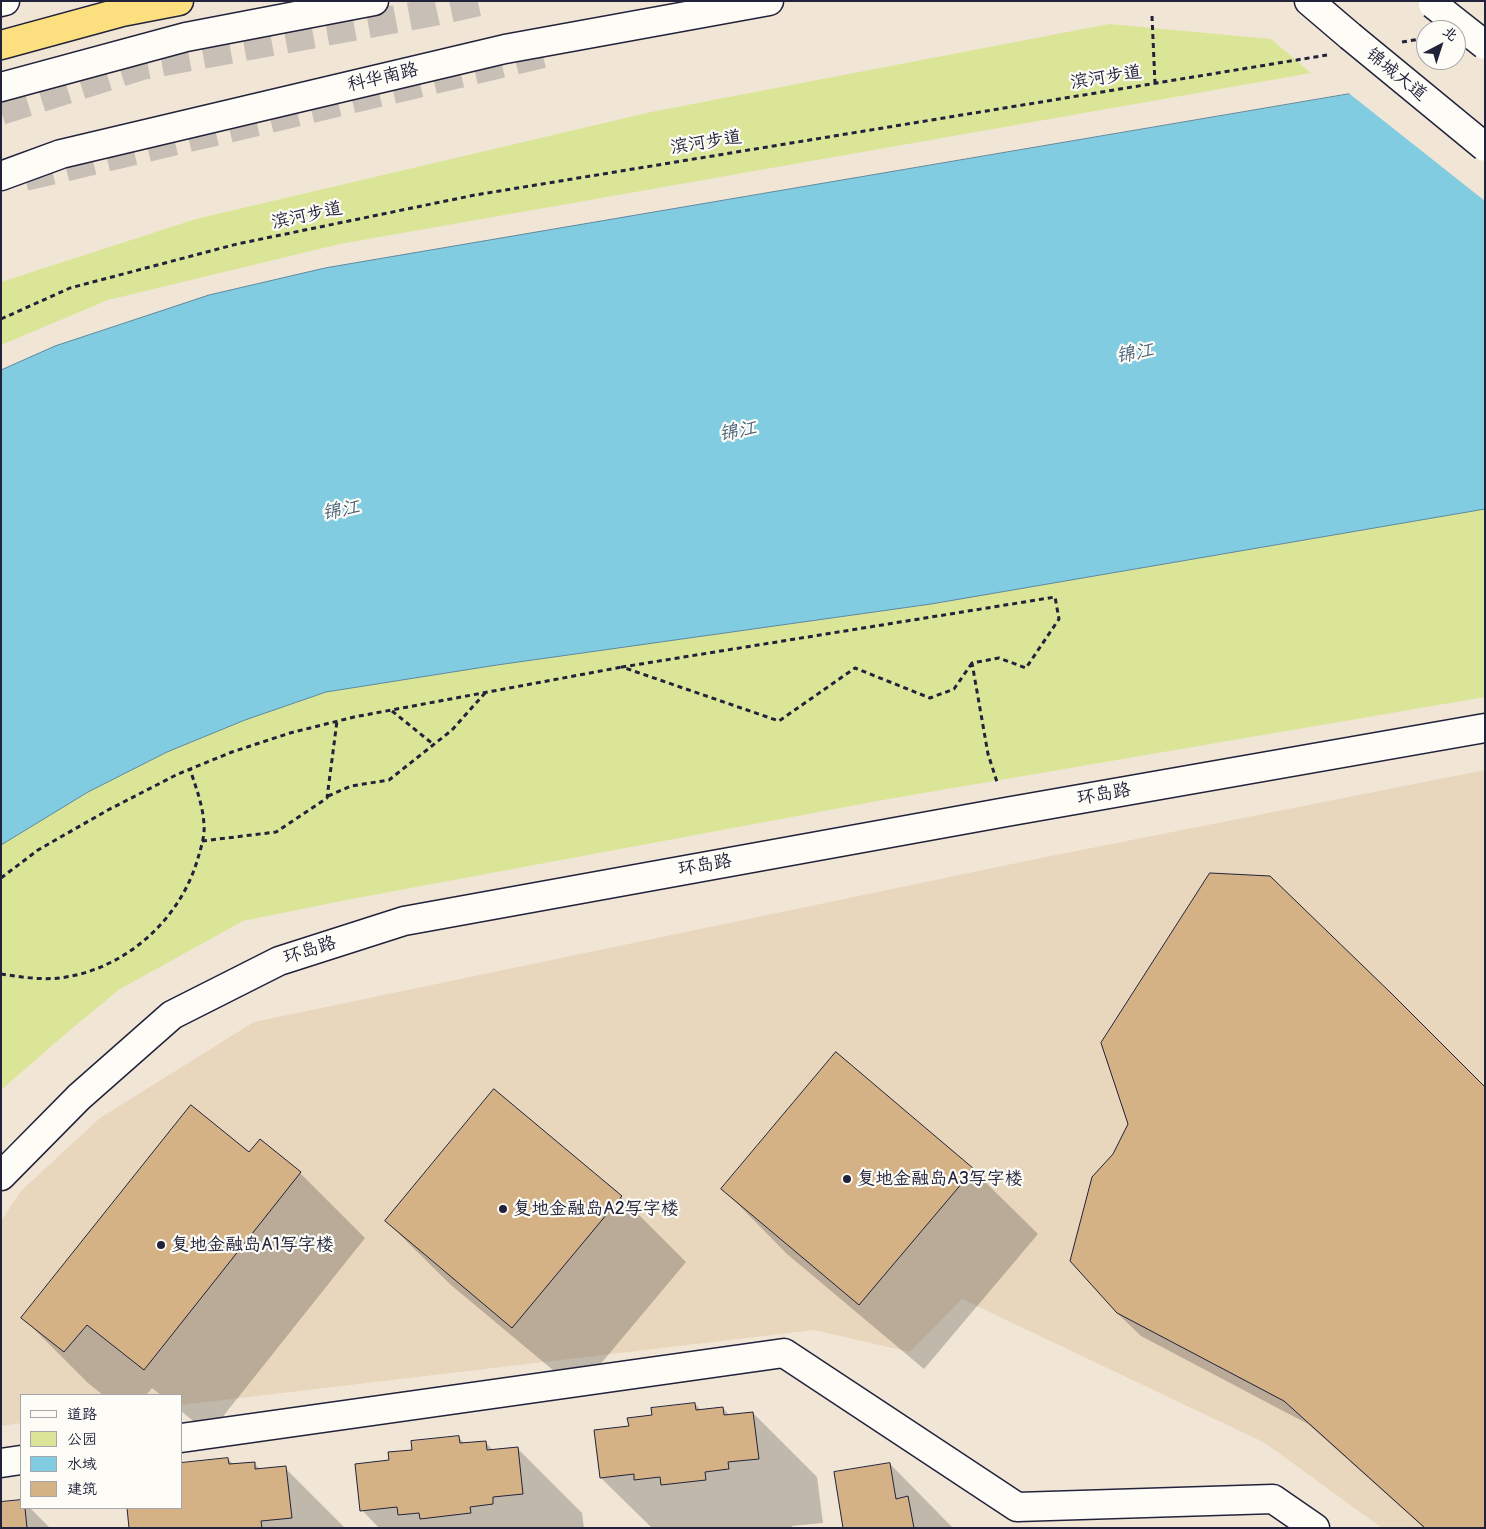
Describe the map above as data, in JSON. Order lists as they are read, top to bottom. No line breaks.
{"streets":{"street":["锦城大道","科华南路","环岛路"],"path":["滨河步道"]},"water":["锦江"],"places":["复地金融岛A3写字楼","复地金融岛A2写字楼","复地金融岛A1写字楼"],"legend":["道路","公园","水域","建筑"],"north":"top right"}
